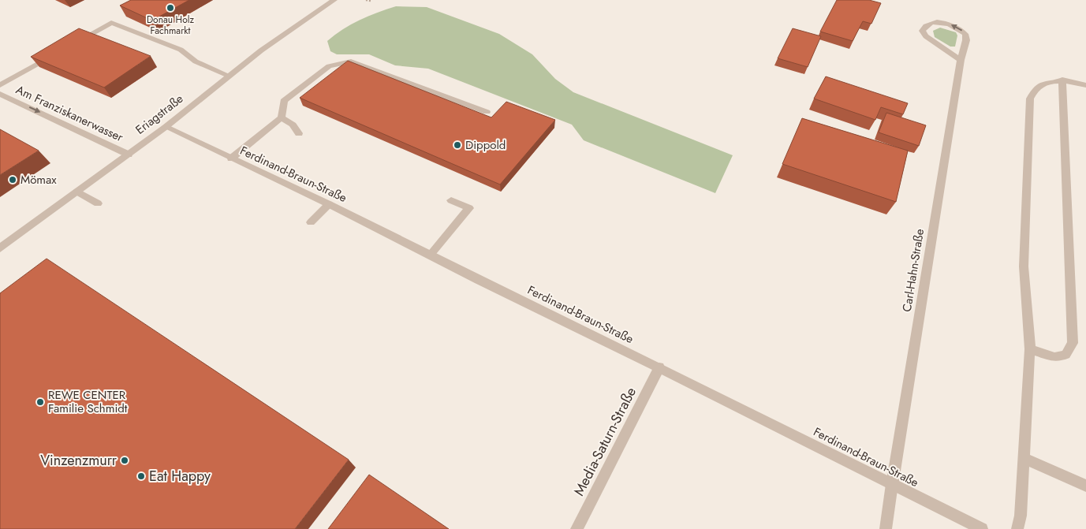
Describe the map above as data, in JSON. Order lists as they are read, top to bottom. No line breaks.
{"streets":{"street":["Am Franziskanerwasser","Eriagstraße","Ferdinand-Braun-Straße","Carl-Hahn-Straße","Media-Saturn-Straße"]},"crossings":[["Am Franziskanerwasser","Eriagstraße"],["Eriagstraße","Ferdinand-Braun-Straße"],["Ferdinand-Braun-Straße","Carl-Hahn-Straße"],["Ferdinand-Braun-Straße","Media-Saturn-Straße"]],"one_way":["Am Franziskanerwasser"],"places":["Donau Holz Fachmarkt","Dippold","Mömax","REWE CENTER Familie Schmidt","Vinzenzmurr","Eat Happy"]}
